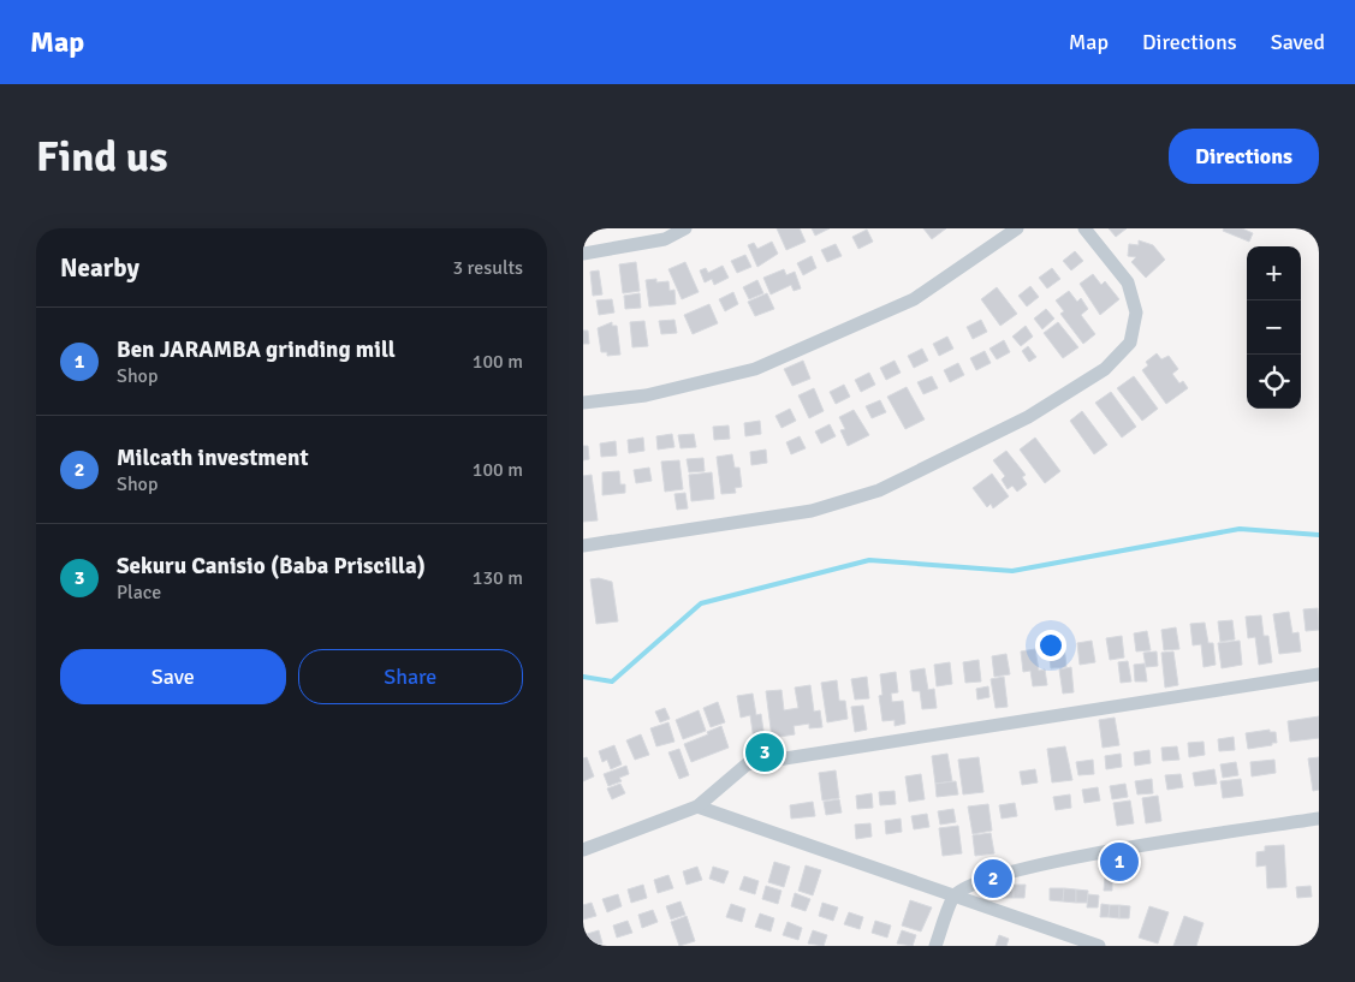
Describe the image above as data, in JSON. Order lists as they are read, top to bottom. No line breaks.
{"page":{"header":"Map","nav":["Map","Directions","Saved"],"buttons":["Directions",["Save","Share"]],"title":"Find us","heading":["Nearby","3 results"],"map_buttons":["+","−"],"list":[{"mark":"1","name":"Ben JARAMBA grinding mill","note":"Shop","value":"100 m"},{"mark":"2","name":"Milcath investment","note":"Shop","value":"100 m"},{"mark":"3","name":"Sekuru Canisio (Baba Priscilla)","note":"Place","value":"130 m"}],"pins":["3","1","2"]}}
